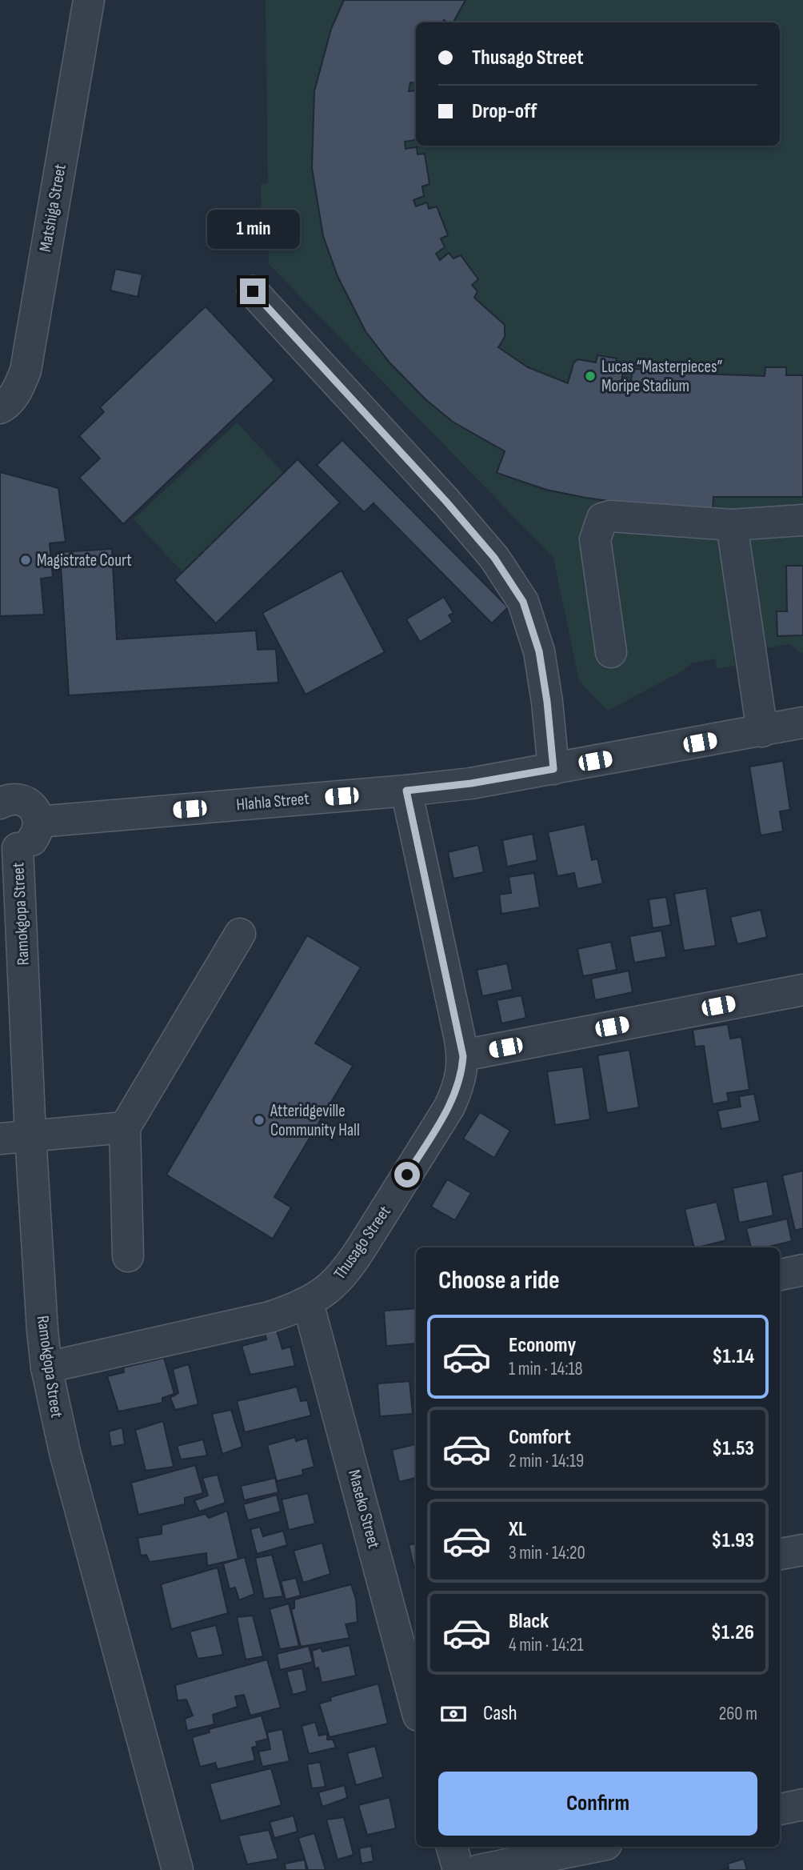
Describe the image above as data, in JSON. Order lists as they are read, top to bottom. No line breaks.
{"streets":{"street":["Matshiga Street","Hlahla Street","Ramokgopa Street","Thusago Street","Maseko Street"]},"crossings":[["Hlahla Street","Thusago Street"],["Ramokgopa Street","Thusago Street"],["Thusago Street","Maseko Street"]],"places":["Lucas “Masterpieces” Moripe Stadium","Magistrate Court","Atteridgeville Community Hall"],"page":{"banner":["Thusago Street","Drop-off"],"bubble":"1 min","heading":"Choose a ride","list":[{"name":"Economy","note":"1 min · 14:18","value":"$1.14"},{"name":"Comfort","note":"2 min · 14:19","value":"$1.53"},{"name":"XL","note":"3 min · 14:20","value":"$1.93"},{"name":"Black","note":"4 min · 14:21","value":"$1.26"}],"pay":["Cash","260 m"],"buttons":"Confirm"}}
